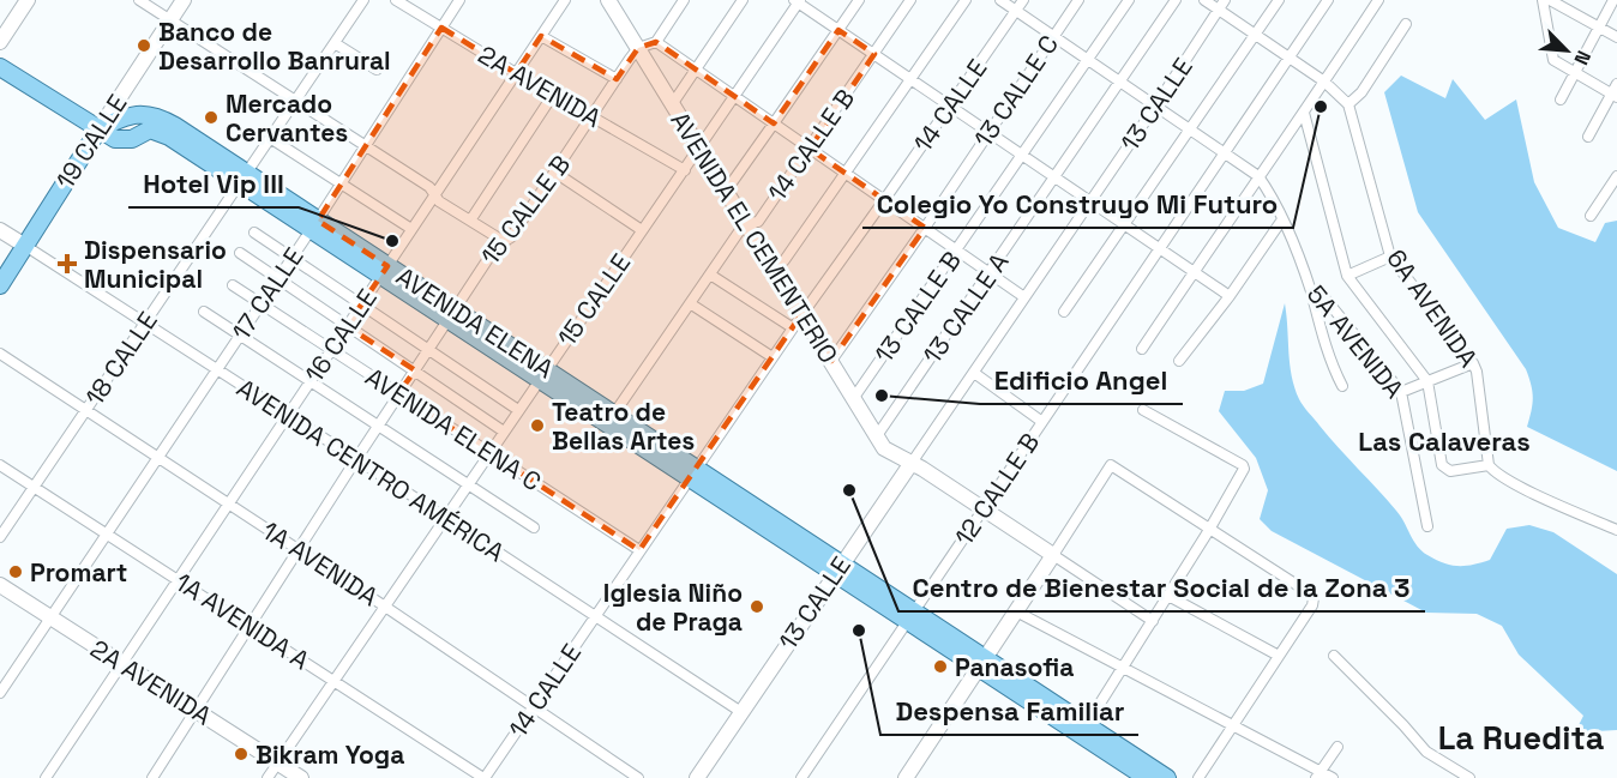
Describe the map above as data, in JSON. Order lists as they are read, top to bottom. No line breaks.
{"streets":{"main road":["2A AVENIDA","13 CALLE","19 CALLE","AVENIDA EL CEMENTERIO","AVENIDA ELENA","AVENIDA CENTRO AMÉRICA"],"street":["13 CALLE C","14 CALLE","14 CALLE B","15 CALLE B","17 CALLE","15 CALLE","13 CALLE B","13 CALLE A","6A AVENIDA","16 CALLE","5A AVENIDA","18 CALLE","AVENIDA ELENA C","12 CALLE B","1A AVENIDA","1A AVENIDA A"]},"crossings":[["2A AVENIDA","15 CALLE B"],["2A AVENIDA","17 CALLE"],["2A AVENIDA","15 CALLE"],["2A AVENIDA","16 CALLE"],["13 CALLE C","AVENIDA EL CEMENTERIO"],["13 CALLE C","5A AVENIDA"],["13 CALLE","AVENIDA EL CEMENTERIO"],["13 CALLE","AVENIDA ELENA"],["13 CALLE","5A AVENIDA"],["13 CALLE","AVENIDA CENTRO AMÉRICA"],["14 CALLE","AVENIDA EL CEMENTERIO"],["14 CALLE","AVENIDA ELENA"],["14 CALLE","5A AVENIDA"],["14 CALLE","AVENIDA ELENA C"],["14 CALLE","AVENIDA CENTRO AMÉRICA"],["14 CALLE","1A AVENIDA"],["14 CALLE","1A AVENIDA A"],["19 CALLE","AVENIDA ELENA"],["19 CALLE","AVENIDA CENTRO AMÉRICA"],["14 CALLE B","AVENIDA EL CEMENTERIO"],["14 CALLE B","AVENIDA ELENA"],["15 CALLE B","AVENIDA EL CEMENTERIO"],["15 CALLE B","AVENIDA ELENA"],["15 CALLE B","AVENIDA ELENA C"],["15 CALLE B","AVENIDA CENTRO AMÉRICA"],["15 CALLE B","1A AVENIDA"],["15 CALLE B","1A AVENIDA A"],["AVENIDA EL CEMENTERIO","15 CALLE"],["AVENIDA EL CEMENTERIO","13 CALLE B"],["AVENIDA EL CEMENTERIO","13 CALLE A"],["17 CALLE","AVENIDA ELENA"],["17 CALLE","AVENIDA ELENA C"],["17 CALLE","AVENIDA CENTRO AMÉRICA"],["17 CALLE","1A AVENIDA"],["17 CALLE","1A AVENIDA A"],["15 CALLE","AVENIDA ELENA"],["15 CALLE","AVENIDA ELENA C"],["15 CALLE","AVENIDA CENTRO AMÉRICA"],["15 CALLE","1A AVENIDA"],["15 CALLE","1A AVENIDA A"],["13 CALLE B","5A AVENIDA"],["13 CALLE A","5A AVENIDA"],["AVENIDA ELENA","16 CALLE"],["AVENIDA ELENA","18 CALLE"],["AVENIDA ELENA","12 CALLE B"],["16 CALLE","AVENIDA ELENA C"],["16 CALLE","AVENIDA CENTRO AMÉRICA"],["16 CALLE","1A AVENIDA"],["16 CALLE","1A AVENIDA A"],["5A AVENIDA","12 CALLE B"],["18 CALLE","AVENIDA CENTRO AMÉRICA"],["18 CALLE","1A AVENIDA"],["18 CALLE","1A AVENIDA A"]],"districts":["Las Calaveras","La Ruedita"],"places":{"other":["Banco de Desarrollo Banrural","Colegio Yo Construyo Mi Futuro","Mercado Cervantes","Hotel Vip III","Edificio Angel","Teatro de Bellas Artes","Centro de Bienestar Social de la Zona 3","Promart","Iglesia Niño de Praga","Despensa Familiar","Panasofia","Bikram Yoga"],"health":["Dispensario Municipal"]},"north":"bottom right"}
